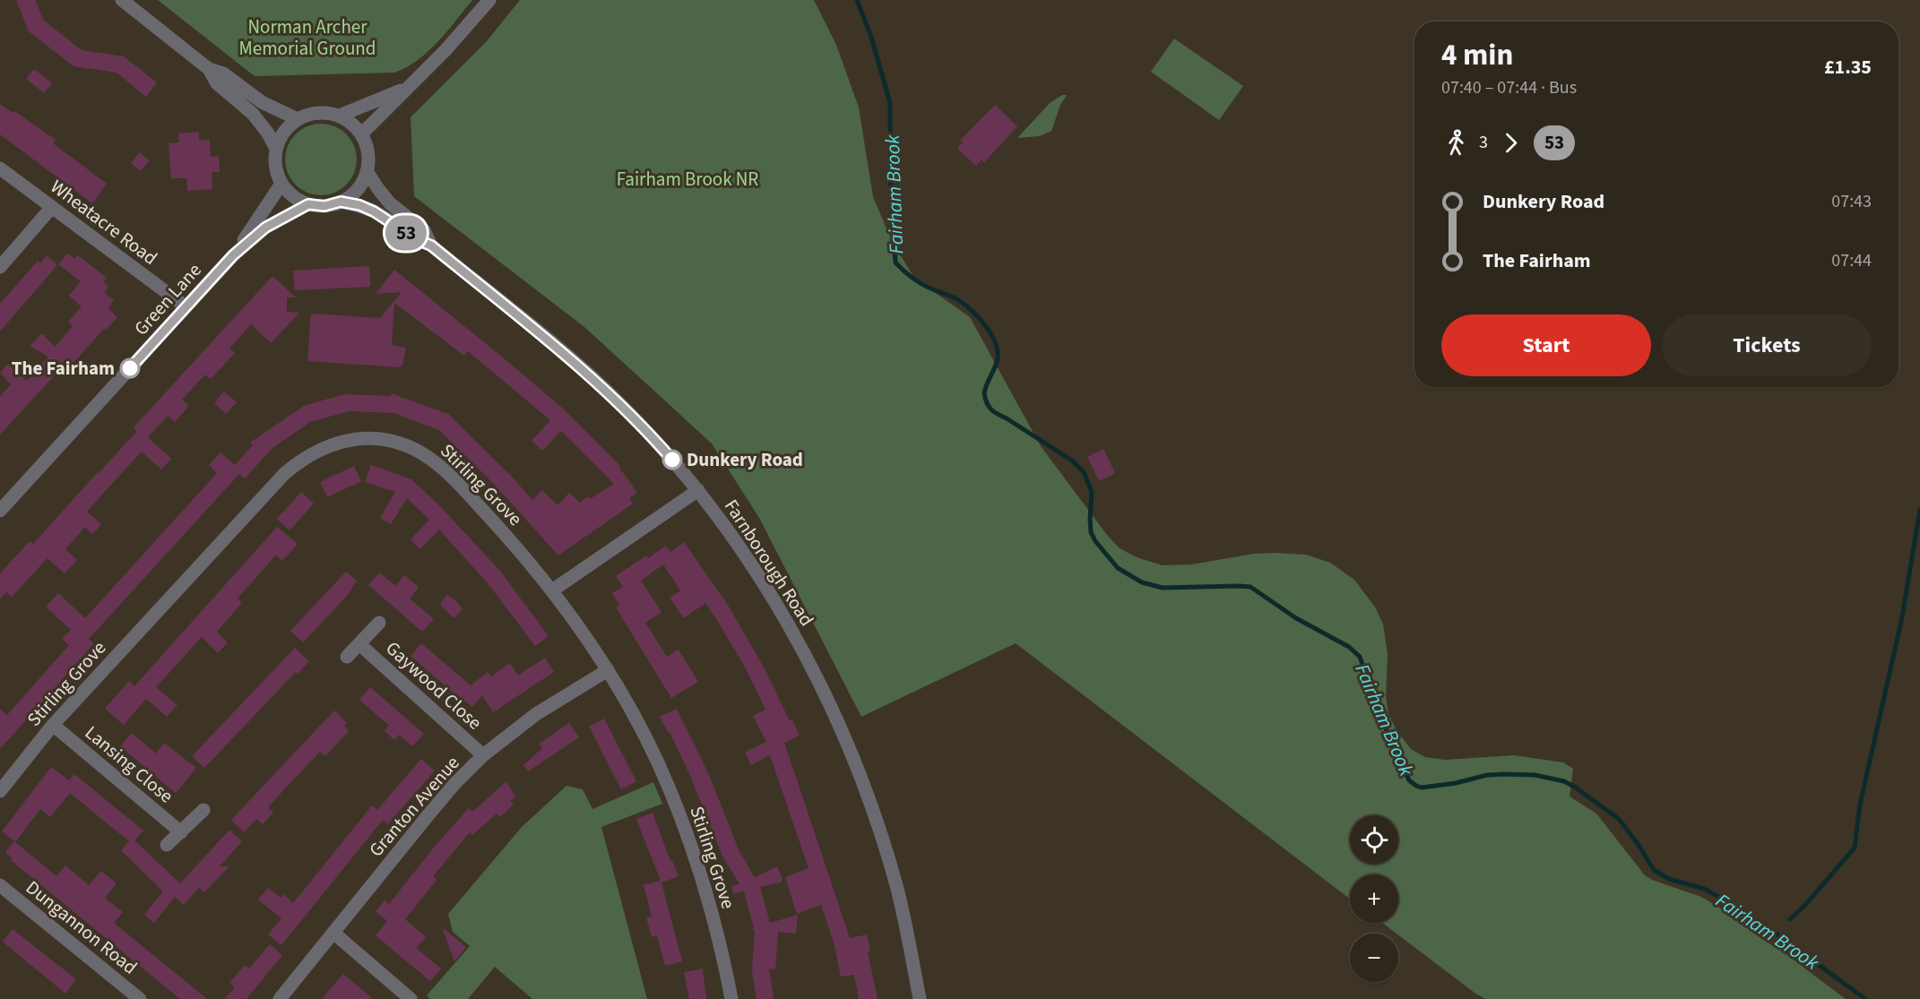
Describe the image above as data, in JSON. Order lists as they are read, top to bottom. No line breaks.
{"streets":{"street":["Wheatacre Road","Green Lane","Stirling Grove","Farnborough Road","Gaywood Close","Lansing Close","Granton Avenue","Dungannon Road"]},"crossings":[["Wheatacre Road","Green Lane"],["Green Lane","Farnborough Road"],["Stirling Grove","Lansing Close"],["Stirling Grove","Granton Avenue"],["Gaywood Close","Granton Avenue"]],"water":["Fairham Brook"],"parks":["Norman Archer Memorial Ground","Fairham Brook NR"],"places":["The Fairham","Dunkery Road"],"lines":["bus line 53"],"page":{"on_map":"53","heading":["4 min","07:40 – 07:44 · Bus","£1.35"],"legs":["3","53"],"list":[{"name":"Dunkery Road","value":"07:43"},{"name":"The Fairham","value":"07:44"}],"buttons":["Start","Tickets"],"map_buttons":["+","−"]}}
